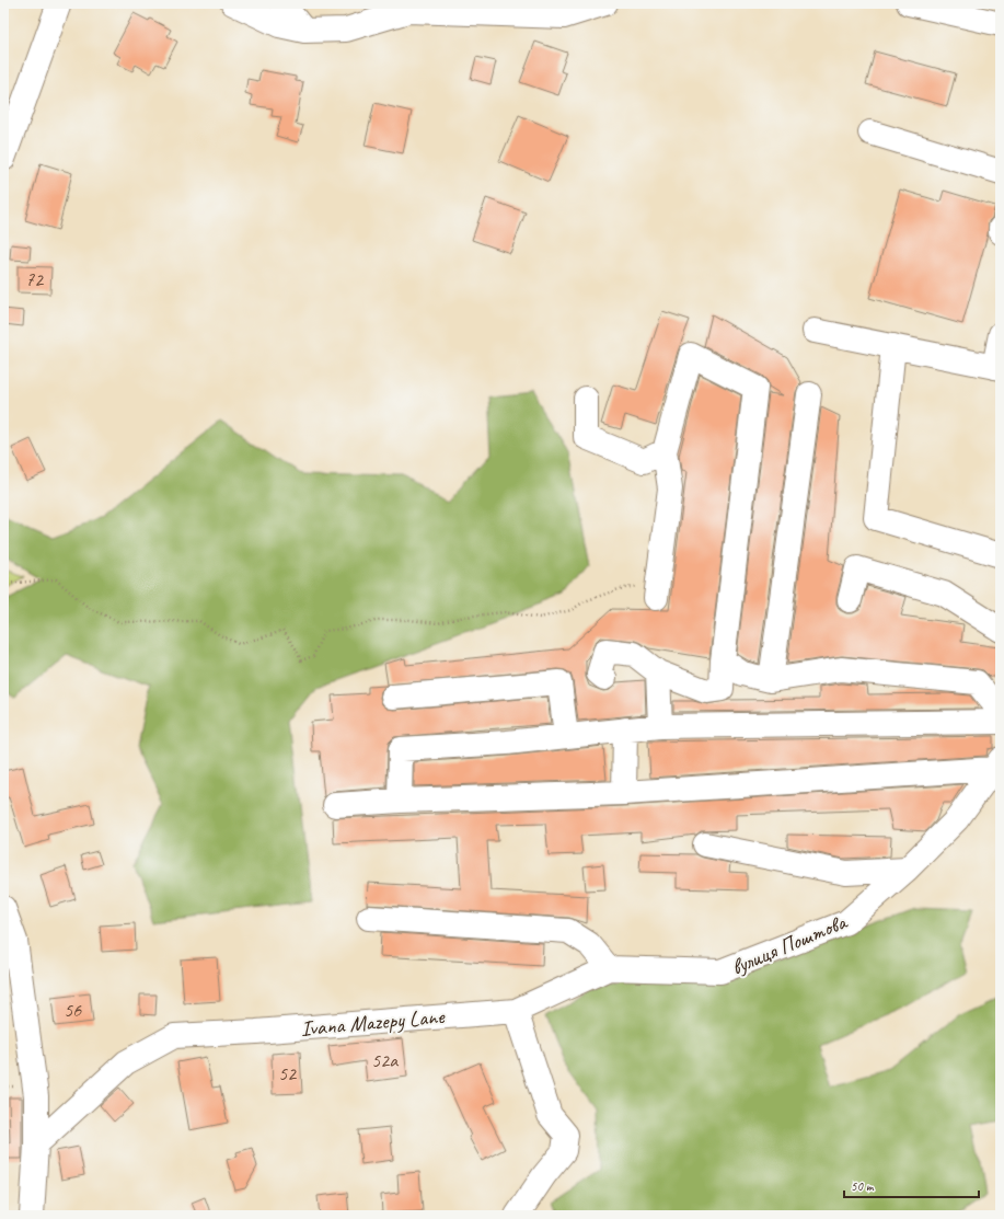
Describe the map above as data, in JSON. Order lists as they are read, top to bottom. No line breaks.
{"streets":{"street":["вулиця Поштова","Ivana Mazepy Lane"]},"crossings":[["вулиця Поштова","Ivana Mazepy Lane"]],"house_numbers":["72","56","52а","52"],"scale_bar":"50 m"}
